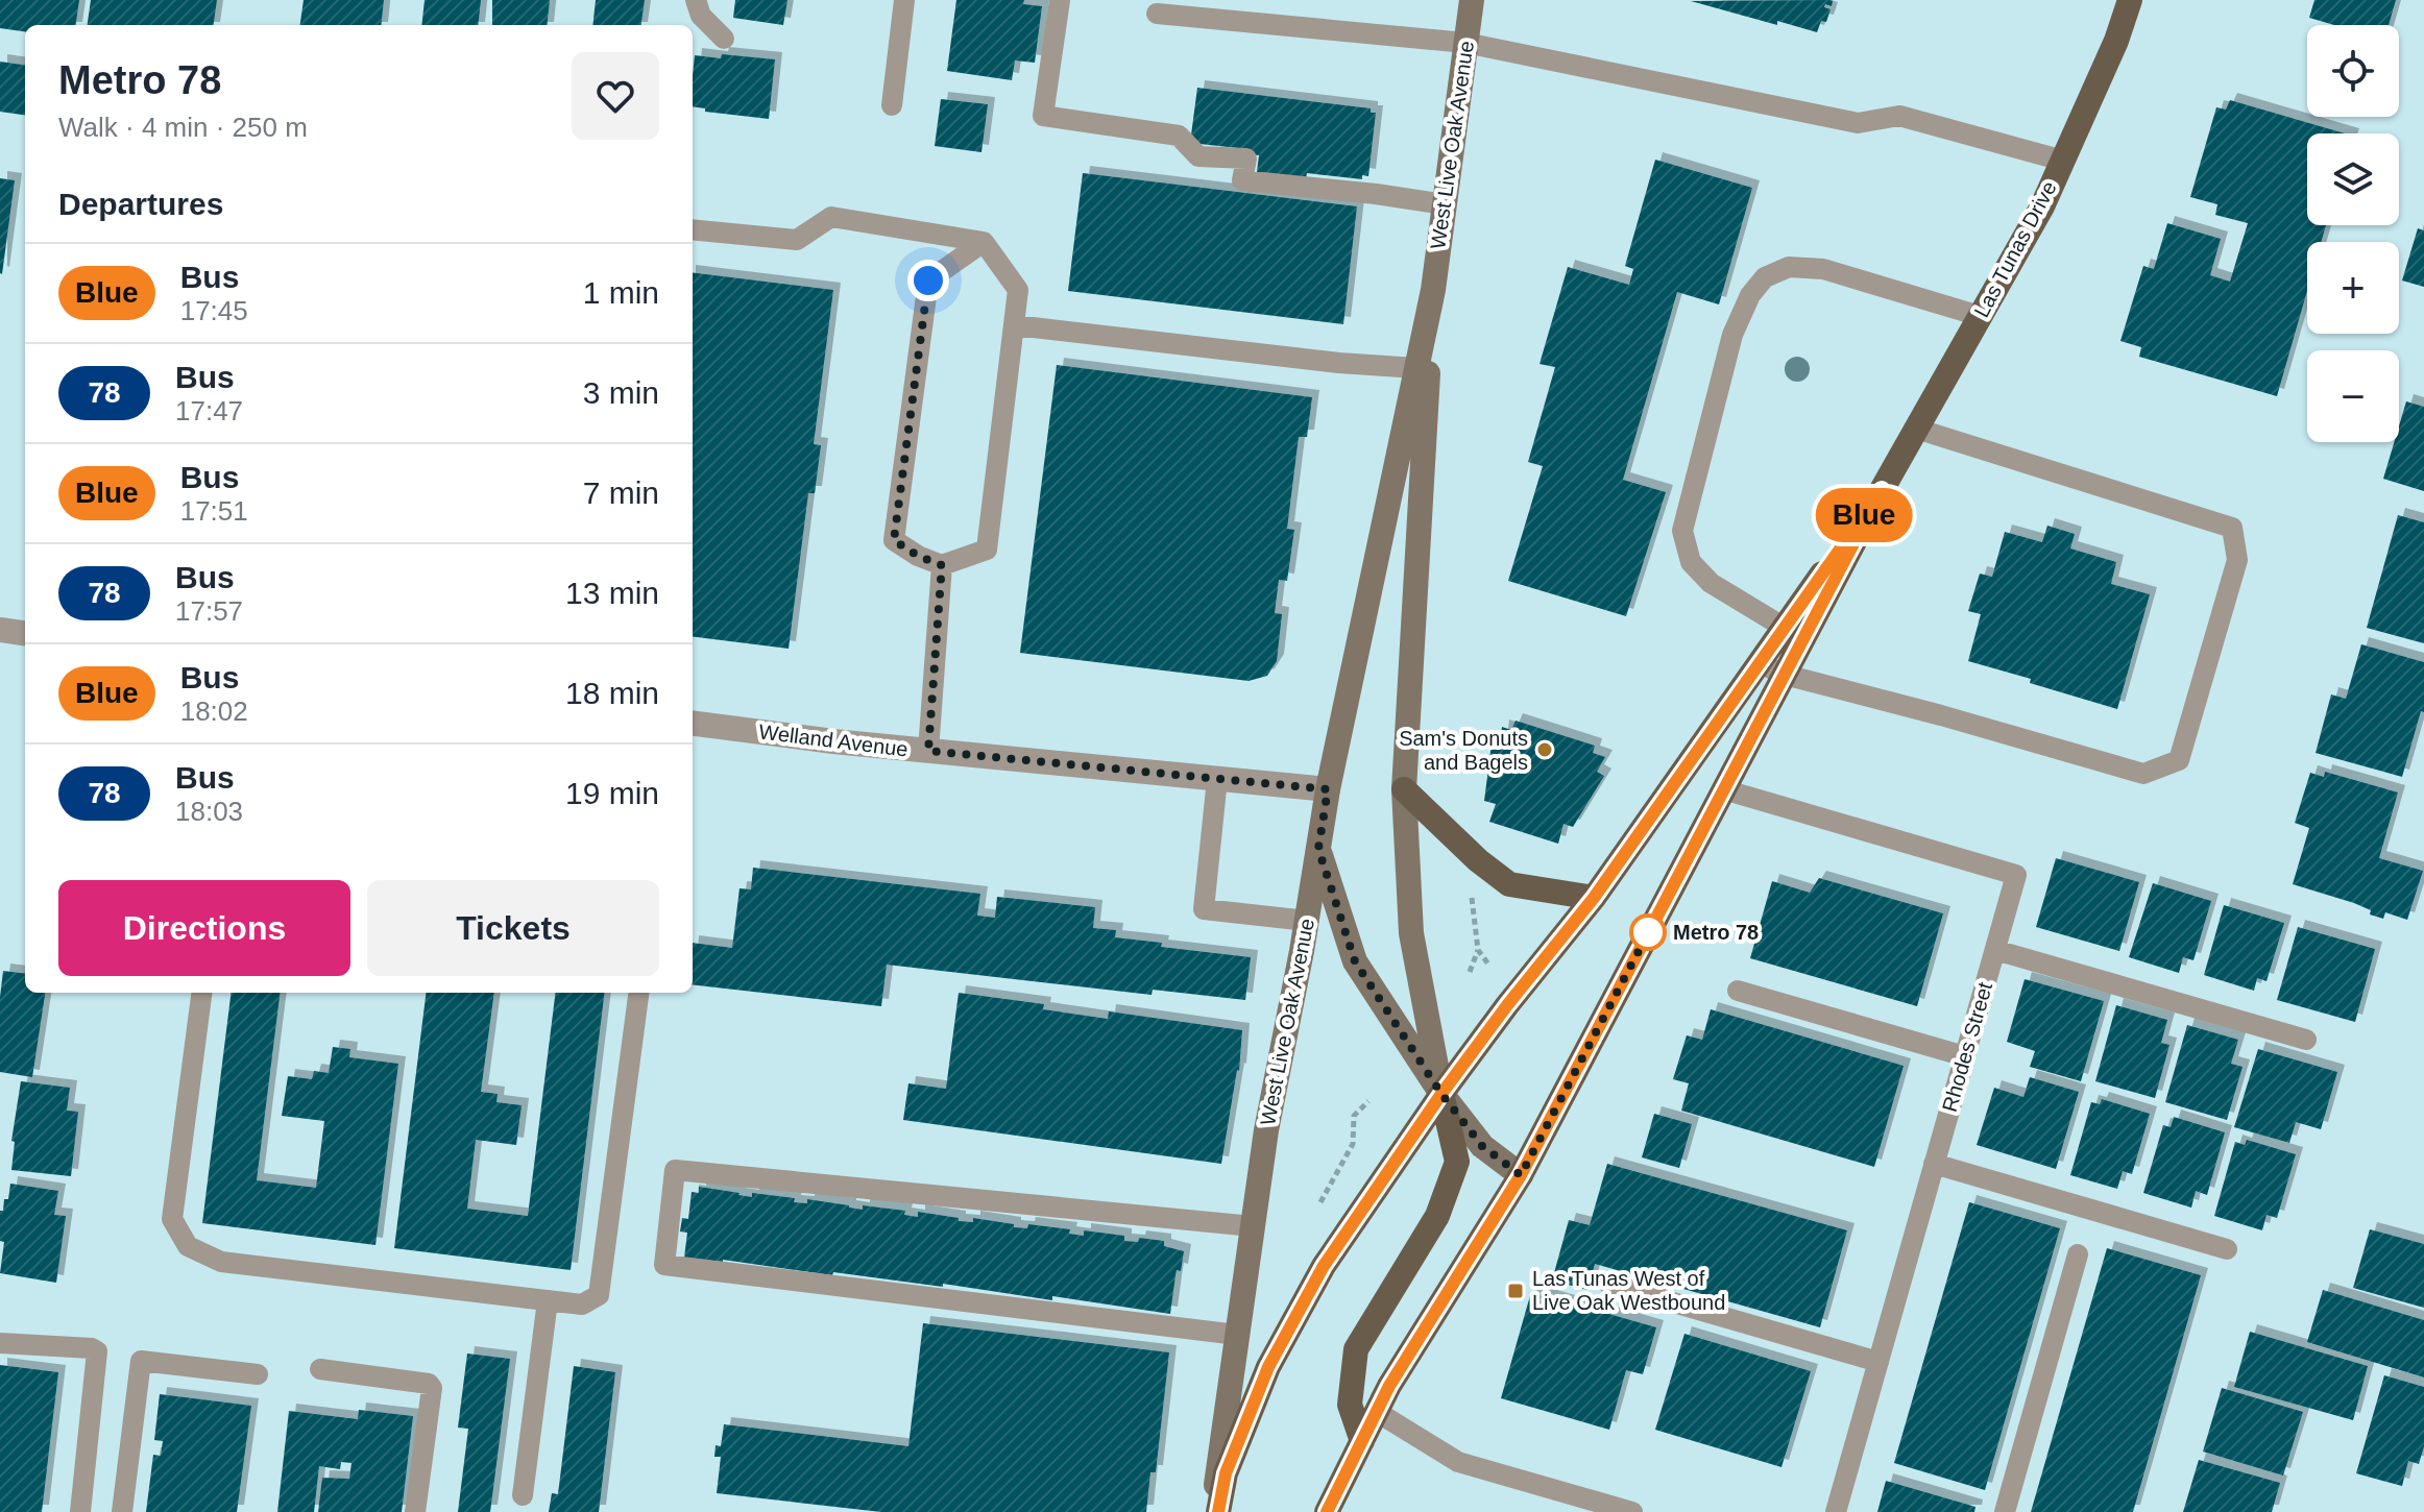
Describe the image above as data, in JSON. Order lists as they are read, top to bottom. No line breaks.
{"streets":{"main road":["Las Tunas Drive"],"street":["West Live Oak Avenue","Welland Avenue"],"lane":["Rhodes Street"]},"crossings":[["West Live Oak Avenue","Las Tunas Drive"],["West Live Oak Avenue","Welland Avenue"],["Las Tunas Drive","Rhodes Street"]],"places":{"other":["Sam's Donuts and Bagels","Metro 78"],"transit":["Las Tunas West of Live Oak Westbound"]},"lines":["bus line Blue"],"page":{"on_map":"Blue","map_buttons":["+","−"],"heading":[["Metro 78","Walk · 4 min · 250 m"],"Departures"],"list":[{"mark":"Blue","name":"Bus","note":"17:45","value":"1 min"},{"mark":"78","name":"Bus","note":"17:47","value":"3 min"},{"mark":"Blue","name":"Bus","note":"17:51","value":"7 min"},{"mark":"78","name":"Bus","note":"17:57","value":"13 min"},{"mark":"Blue","name":"Bus","note":"18:02","value":"18 min"},{"mark":"78","name":"Bus","note":"18:03","value":"19 min"}],"buttons":["Directions","Tickets"]}}
